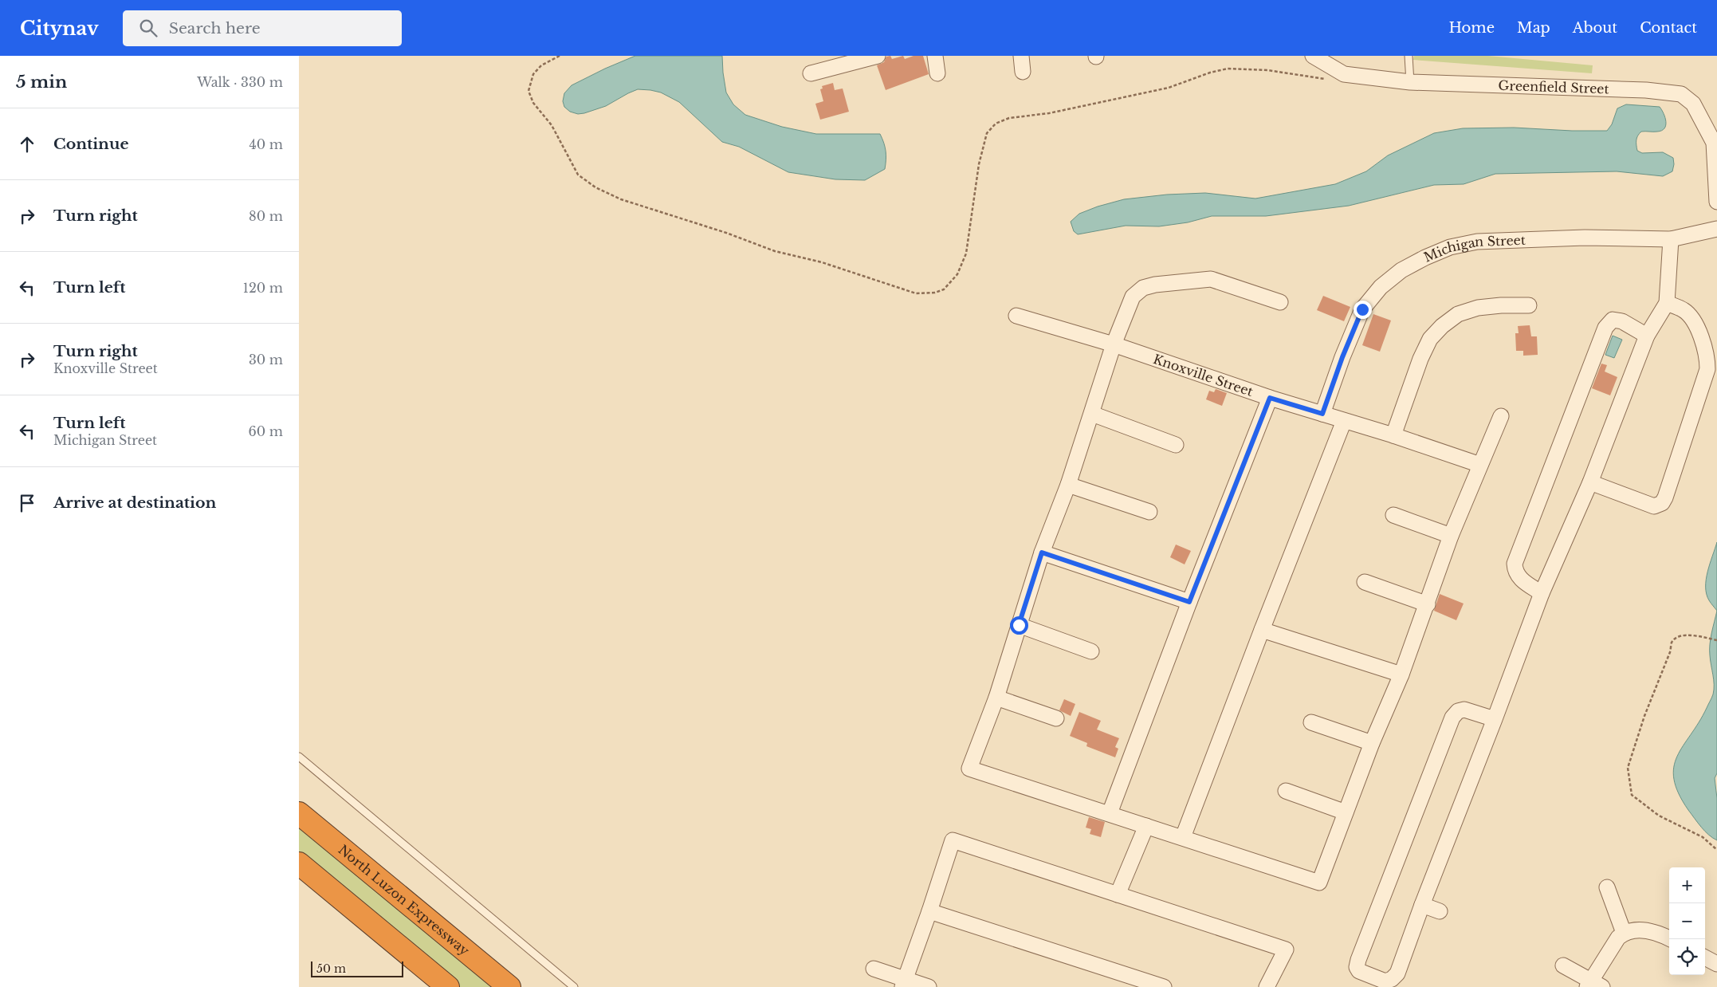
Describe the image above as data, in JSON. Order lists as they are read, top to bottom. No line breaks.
{"streets":{"highway":["North Luzon Expressway"],"street":["Greenfield Street","Michigan Street","Knoxville Street"]},"crossings":[["Michigan Street","Knoxville Street"]],"scale_bar":"50 m","page":{"header":"Citynav","search":"Search here","nav":["Home","Map","About","Contact"],"heading":["5 min","Walk · 330 m"],"list":[["Continue","40 m"],["Turn right","80 m"],["Turn left","120 m"],["Turn right","Knoxville Street","30 m"],["Turn left","Michigan Street","60 m"],"Arrive at destination"],"map_buttons":["+","−"],"scale":"50 m"}}
